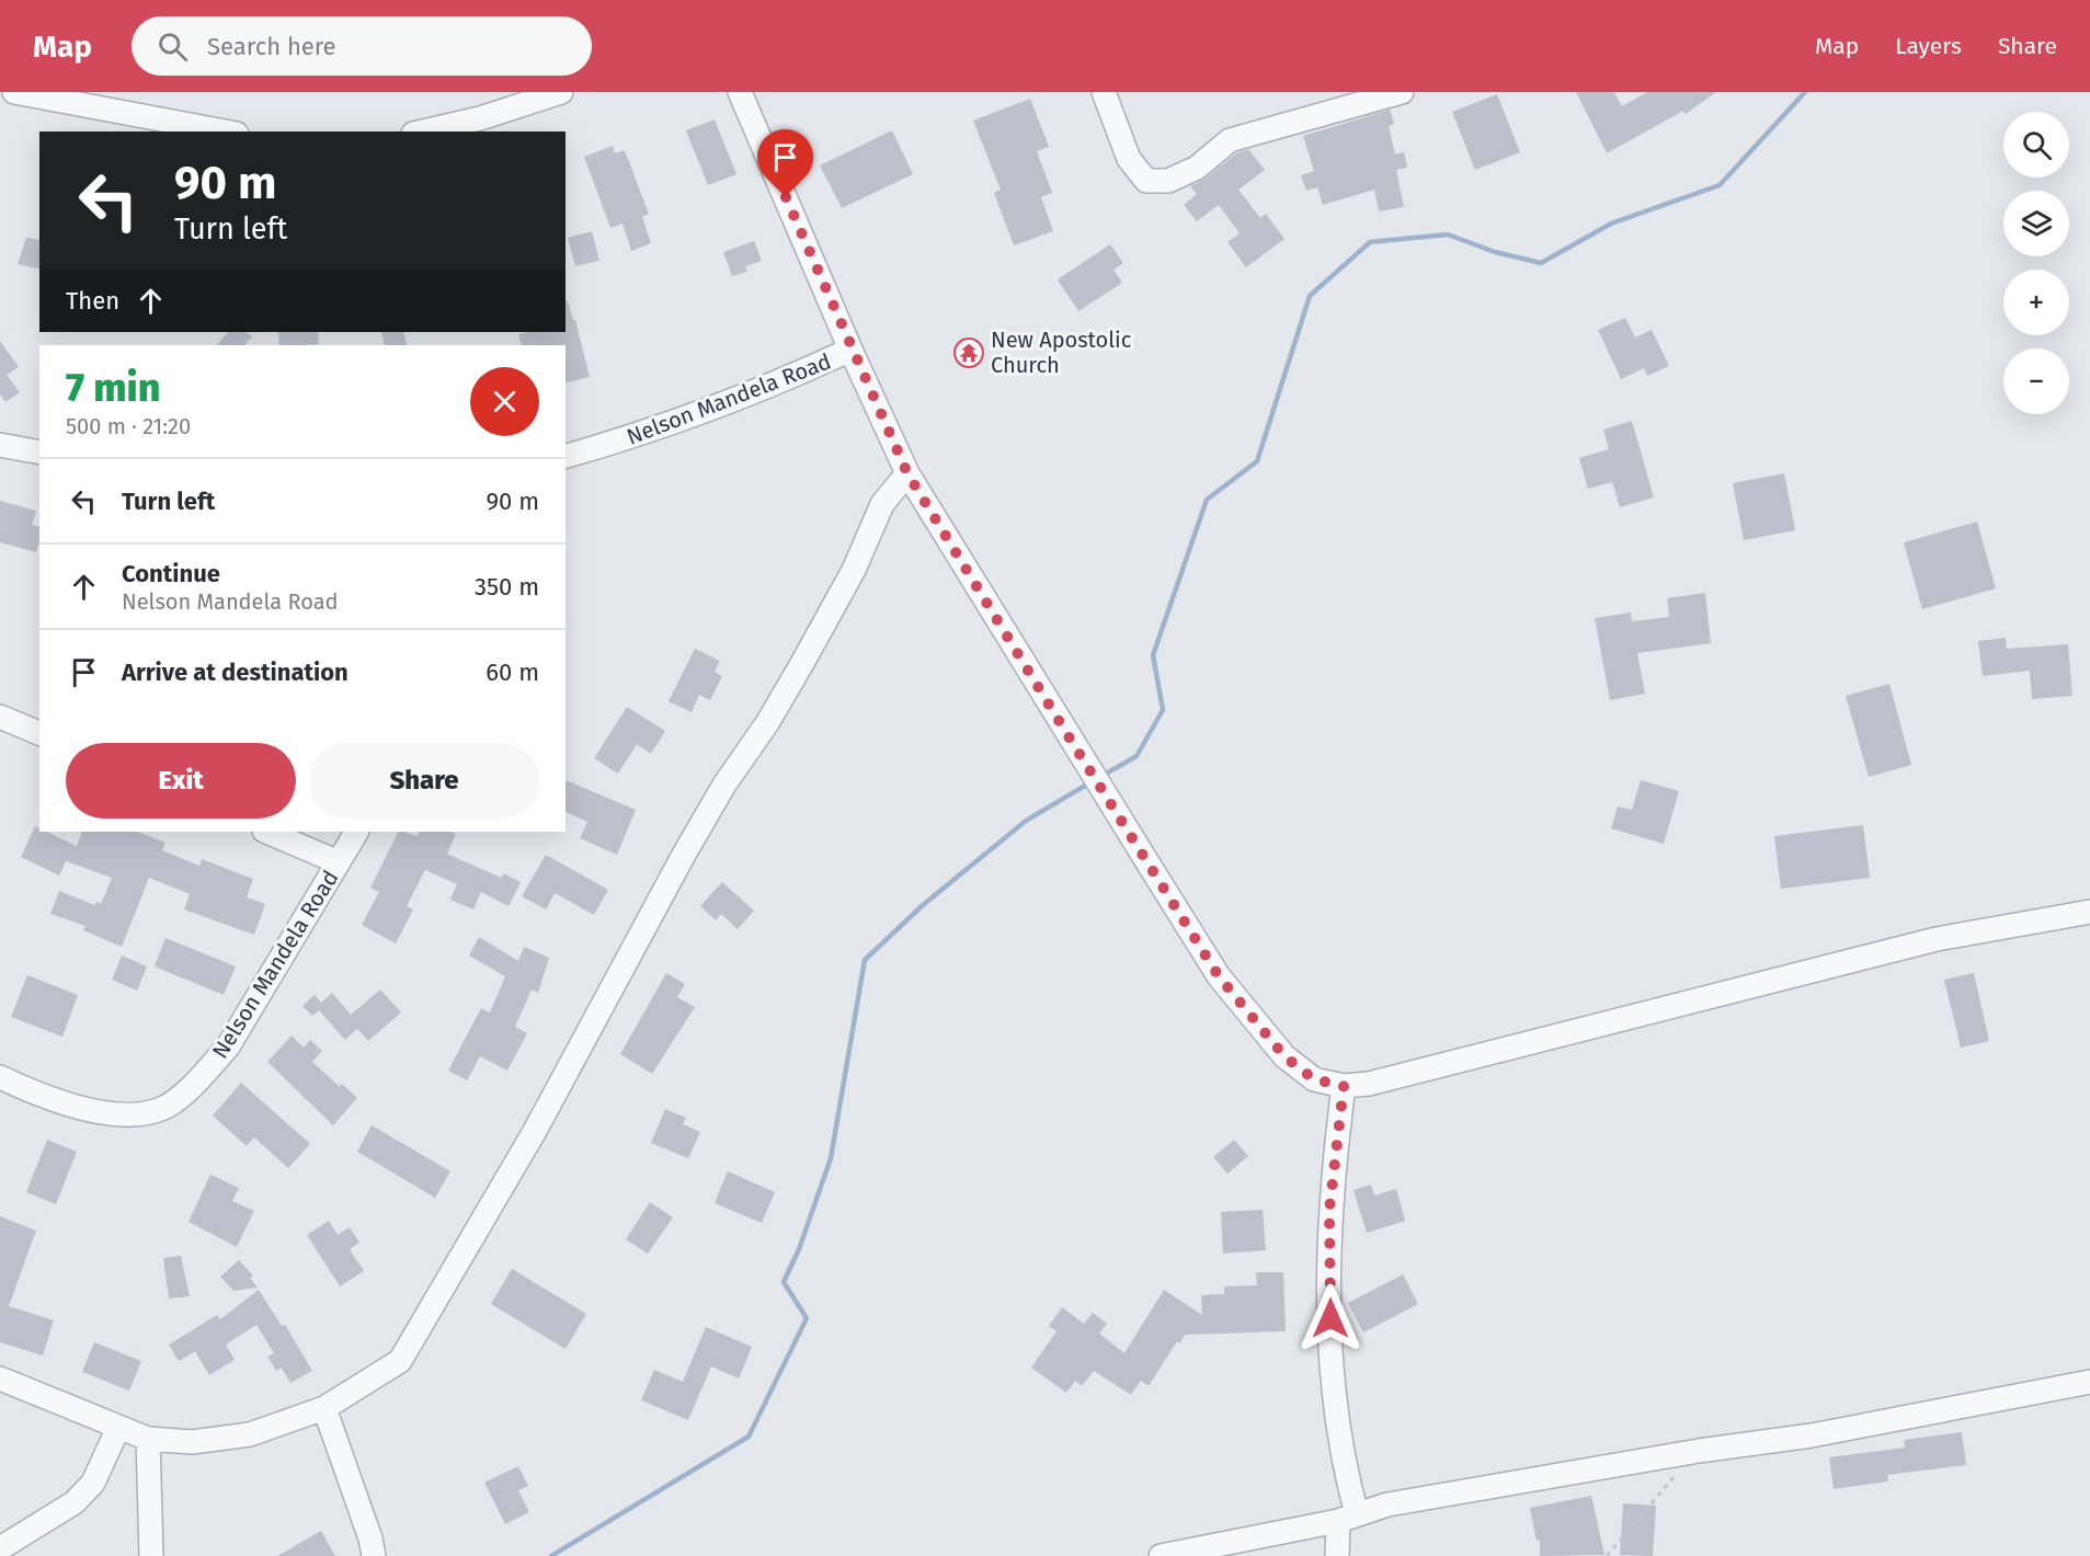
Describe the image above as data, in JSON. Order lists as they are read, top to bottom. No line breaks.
{"streets":{"street":["Nelson Mandela Road"]},"places":{"temple":["New Apostolic Church"]},"page":{"header":"Map","search":"Search here","nav":["Map","Layers","Share"],"map_buttons":["+","−"],"turn":["90 m","Turn left"],"then":"Then","heading":["7 min","500 m · 21:20"],"list":[{"name":"Turn left","value":"90 m"},{"name":"Continue","note":"Nelson Mandela Road","value":"350 m"},{"name":"Arrive at destination","value":"60 m"}],"buttons":["Exit","Share"]}}
